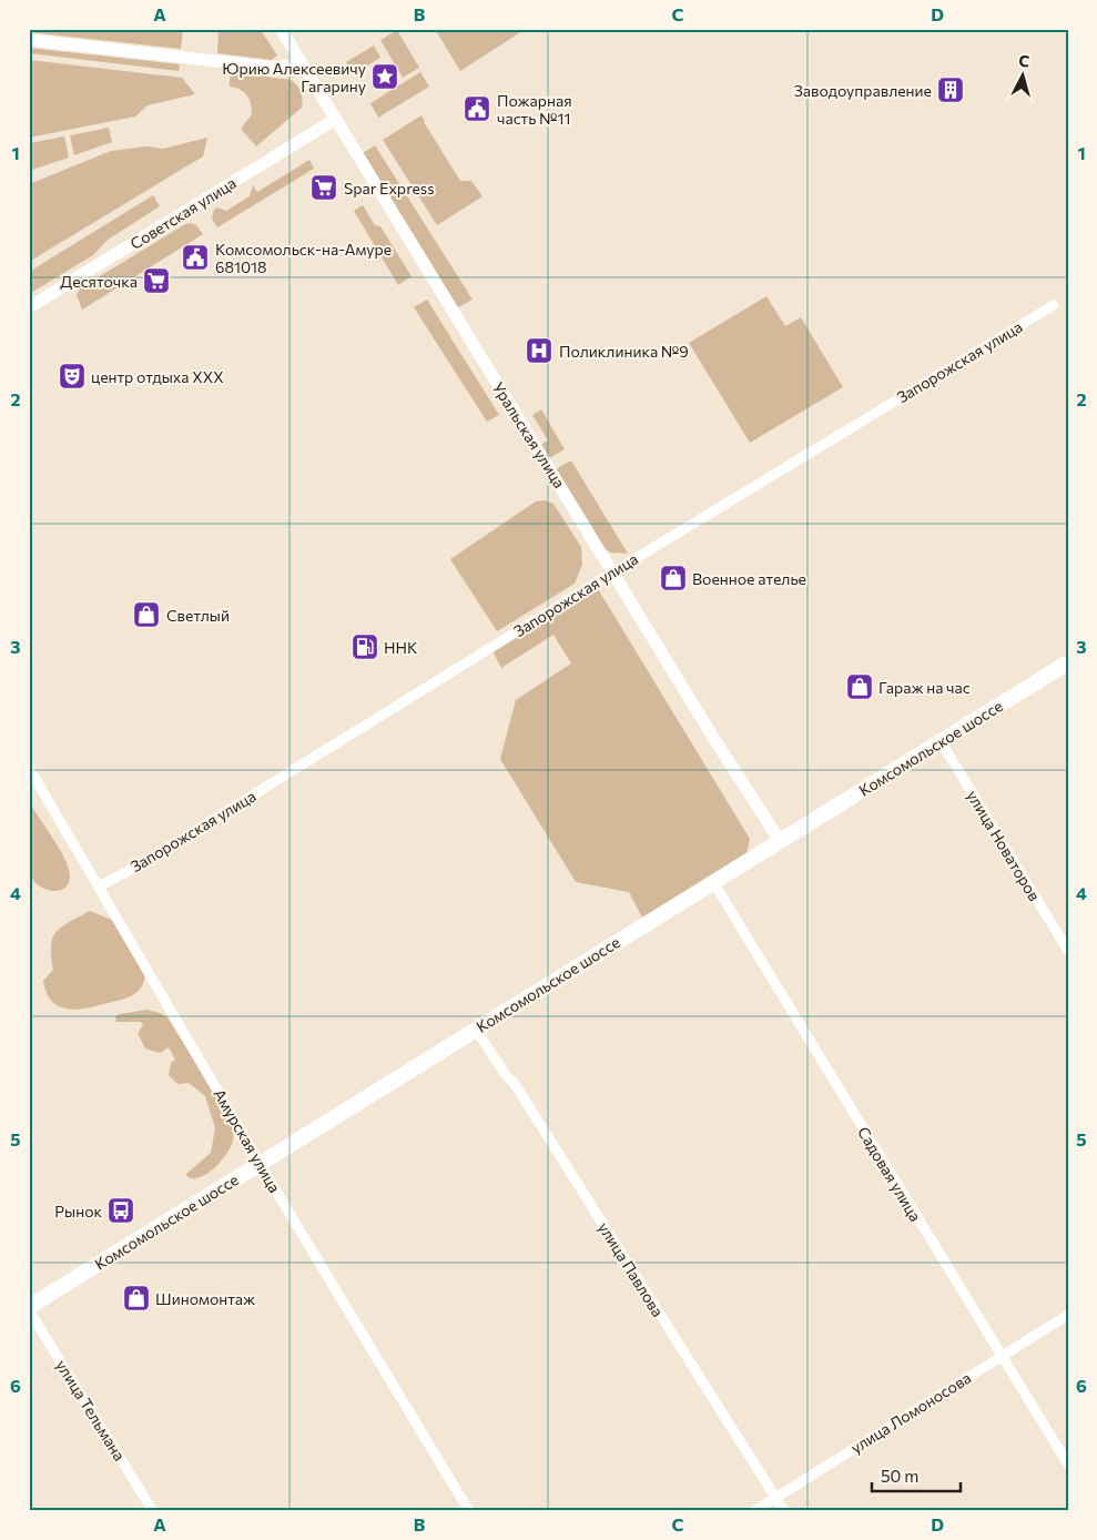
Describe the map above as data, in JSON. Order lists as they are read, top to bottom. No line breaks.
{"streets":{"main road":["Комсомольское шоссе"],"street":["Советская улица","Запорожская улица","Уральская улица","улица Новаторов","Амурская улица","Садовая улица","улица Павлова","улица Тельмана","улица Ломоносова"]},"crossings":[["Советская улица","Уральская улица"],["Запорожская улица","Уральская улица"],["Запорожская улица","Амурская улица"],["Уральская улица","Комсомольское шоссе"],["Комсомольское шоссе","улица Новаторов"],["Комсомольское шоссе","Амурская улица"],["Комсомольское шоссе","Садовая улица"],["Комсомольское шоссе","улица Павлова"],["Комсомольское шоссе","улица Тельмана"],["Садовая улица","улица Ломоносова"],["улица Павлова","улица Ломоносова"]],"places":{"place":["Юрию Алексеевичу Гагарину"],"building":["Заводоуправление"],"public building":["Пожарная часть №11","Комсомольск-на-Амуре 681018"],"supermarket":["Spar Express","Десяточка"],"hospital":["Поликлиника №9"],"theatre":["центр отдыха ХХХ"],"shop":["Военное ателье","Светлый","Гараж на час","Шиномонтаж"],"fuel station":["ННК"],"bus stop":["Рынок"]},"scale_bar":"50 m","north":"top","grid":{"columns":["A","B","C","D"],"rows":["1","2","3","4","5","6"]}}
